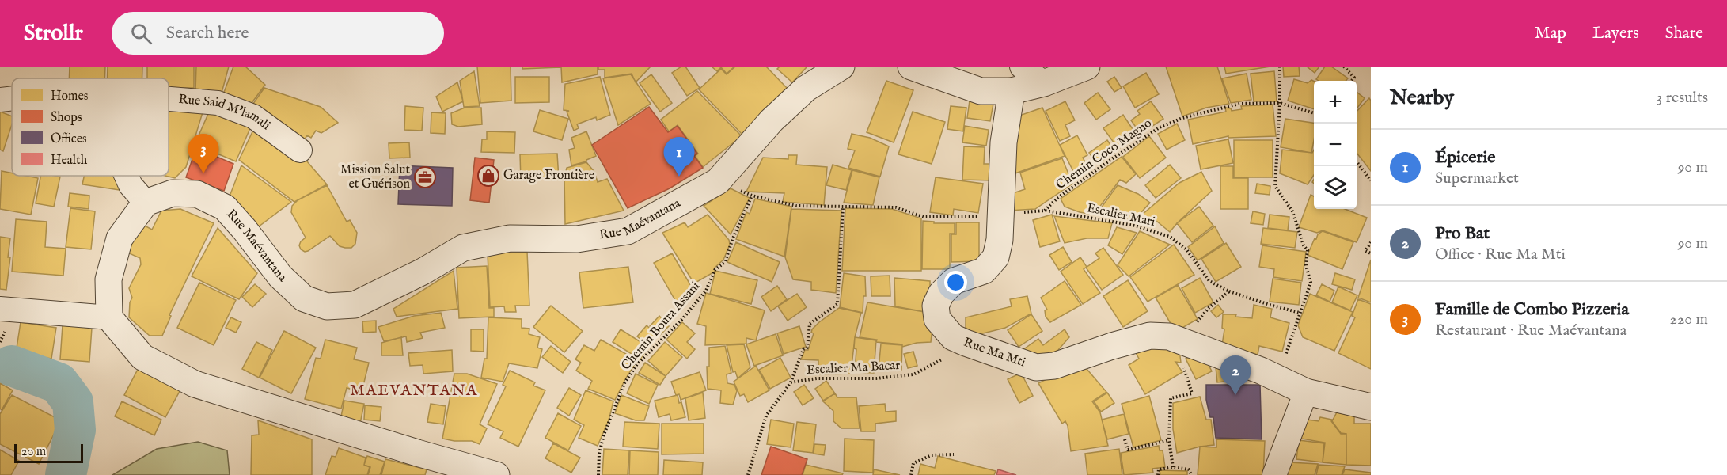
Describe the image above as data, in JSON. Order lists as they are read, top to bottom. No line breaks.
{"streets":{"street":["Rue Said M'lamali","Rue Maévantana","Rue Ma Mti"],"path":["Chemin Coco Magno","Escalier Mari","Chemin Boura Assani","Escalier Ma Bacar"]},"crossings":[["Chemin Coco Magno","Escalier Mari"],["Escalier Mari","Rue Maévantana"],["Escalier Mari","Chemin Boura Assani"],["Escalier Mari","Rue Ma Mti"],["Rue Ma Mti","Escalier Ma Bacar"]],"districts":["MAEVANTANA"],"places":{"shop":["Garage Frontière"],"office":["Mission Salut et Guérison"]},"legend":["Homes","Shops","Offices","Health"],"scale_bar":"20 m","page":{"header":"Strollr","search":"Search here","nav":["Map","Layers","Share"],"heading":["Nearby","3 results"],"map_buttons":["+","−"],"list":[{"mark":"1","name":"Épicerie","note":"Supermarket","value":"90 m"},{"mark":"2","name":"Pro Bat","note":"Office · Rue Ma Mti","value":"90 m"},{"mark":"3","name":"Famille de Combo Pizzeria","note":"Restaurant · Rue Maévantana","value":"220 m"}],"pins":["3","1","2"],"scale":"20 m"}}
